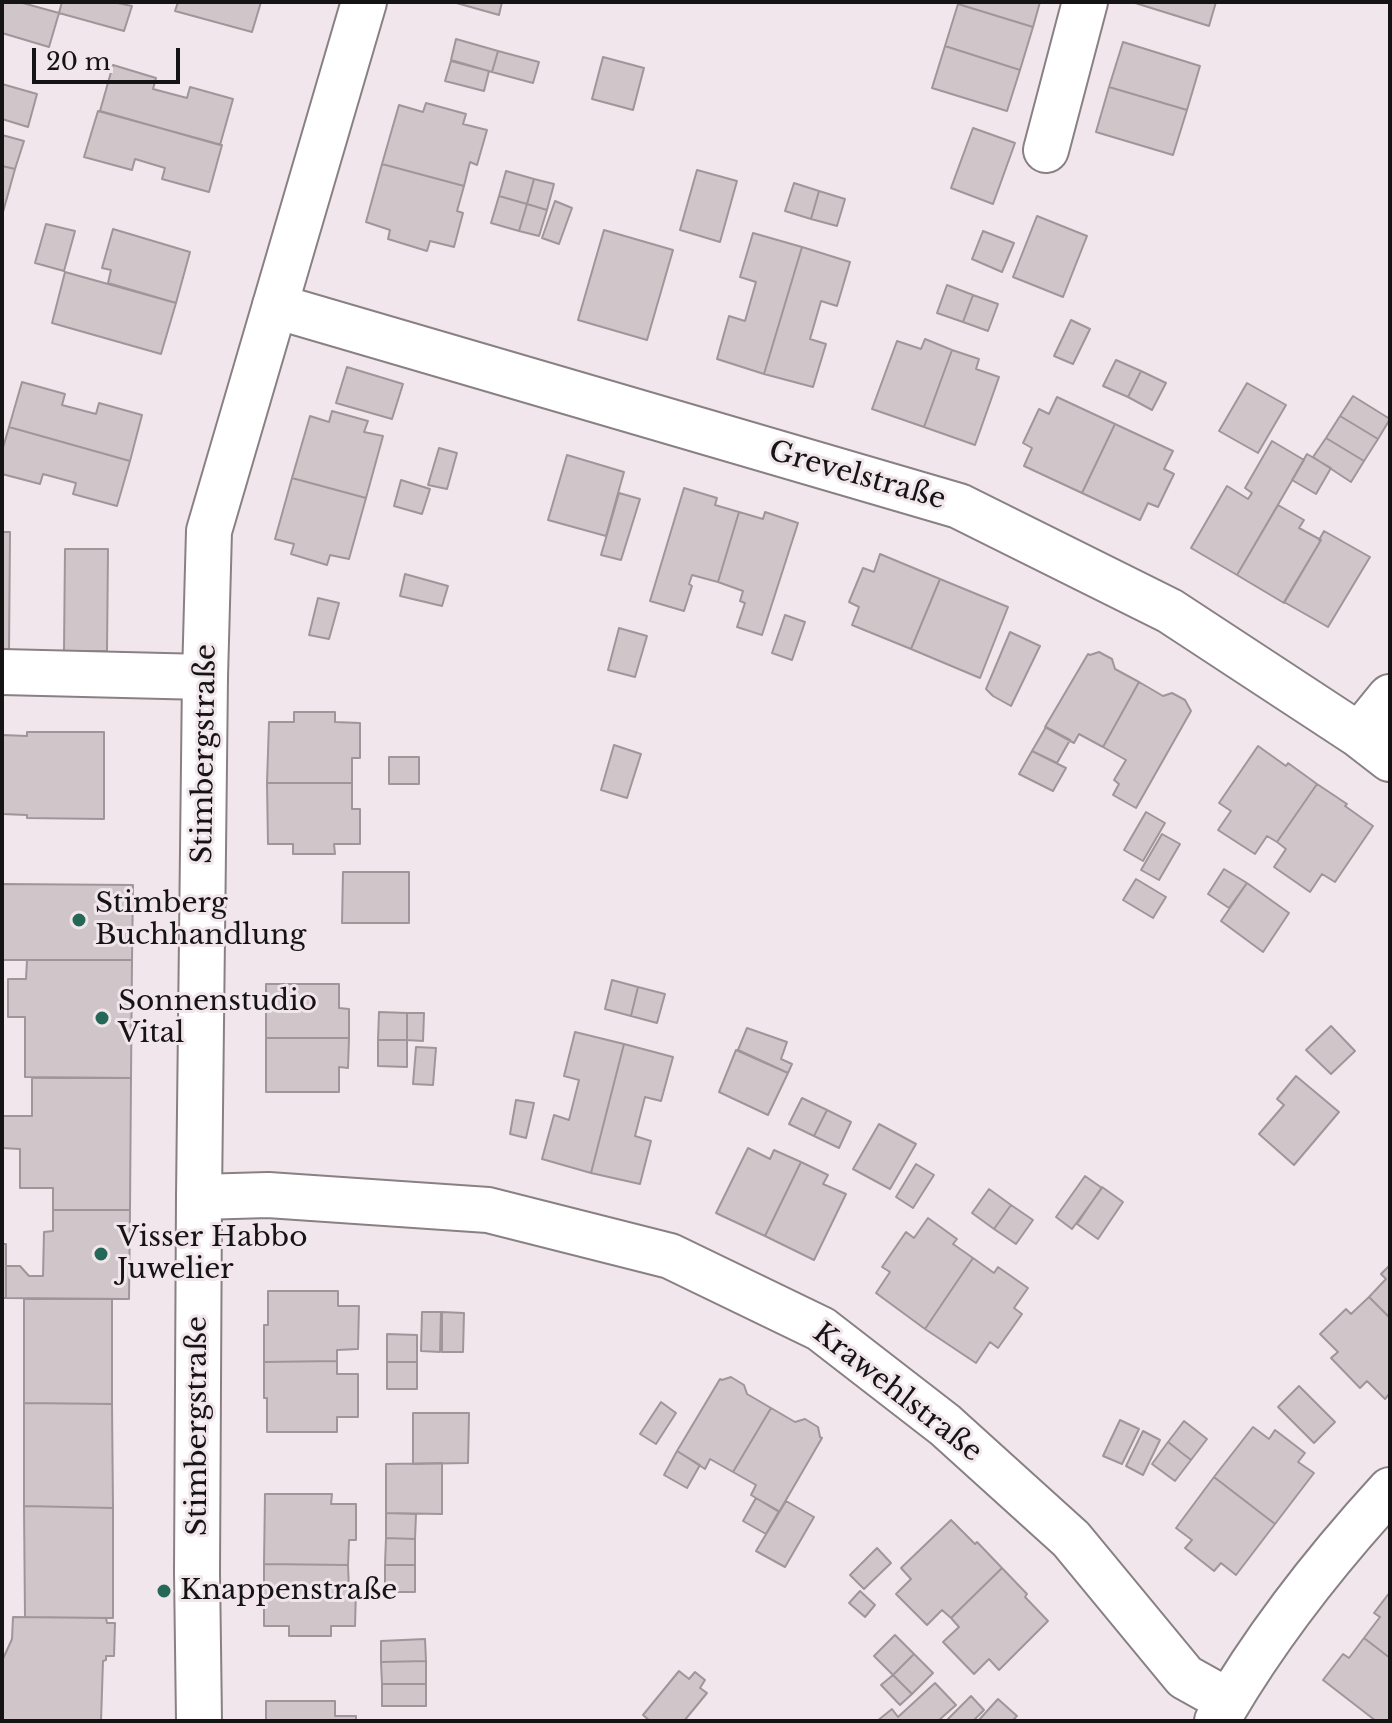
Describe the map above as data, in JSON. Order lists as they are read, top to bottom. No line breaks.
{"streets":{"street":["Grevelstraße","Stimbergstraße","Krawehlstraße"]},"crossings":[["Grevelstraße","Stimbergstraße"],["Stimbergstraße","Krawehlstraße"]],"places":["Stimberg Buchhandlung","Sonnenstudio Vital","Visser Habbo Juwelier","Knappenstraße"],"scale_bar":"20 m"}
